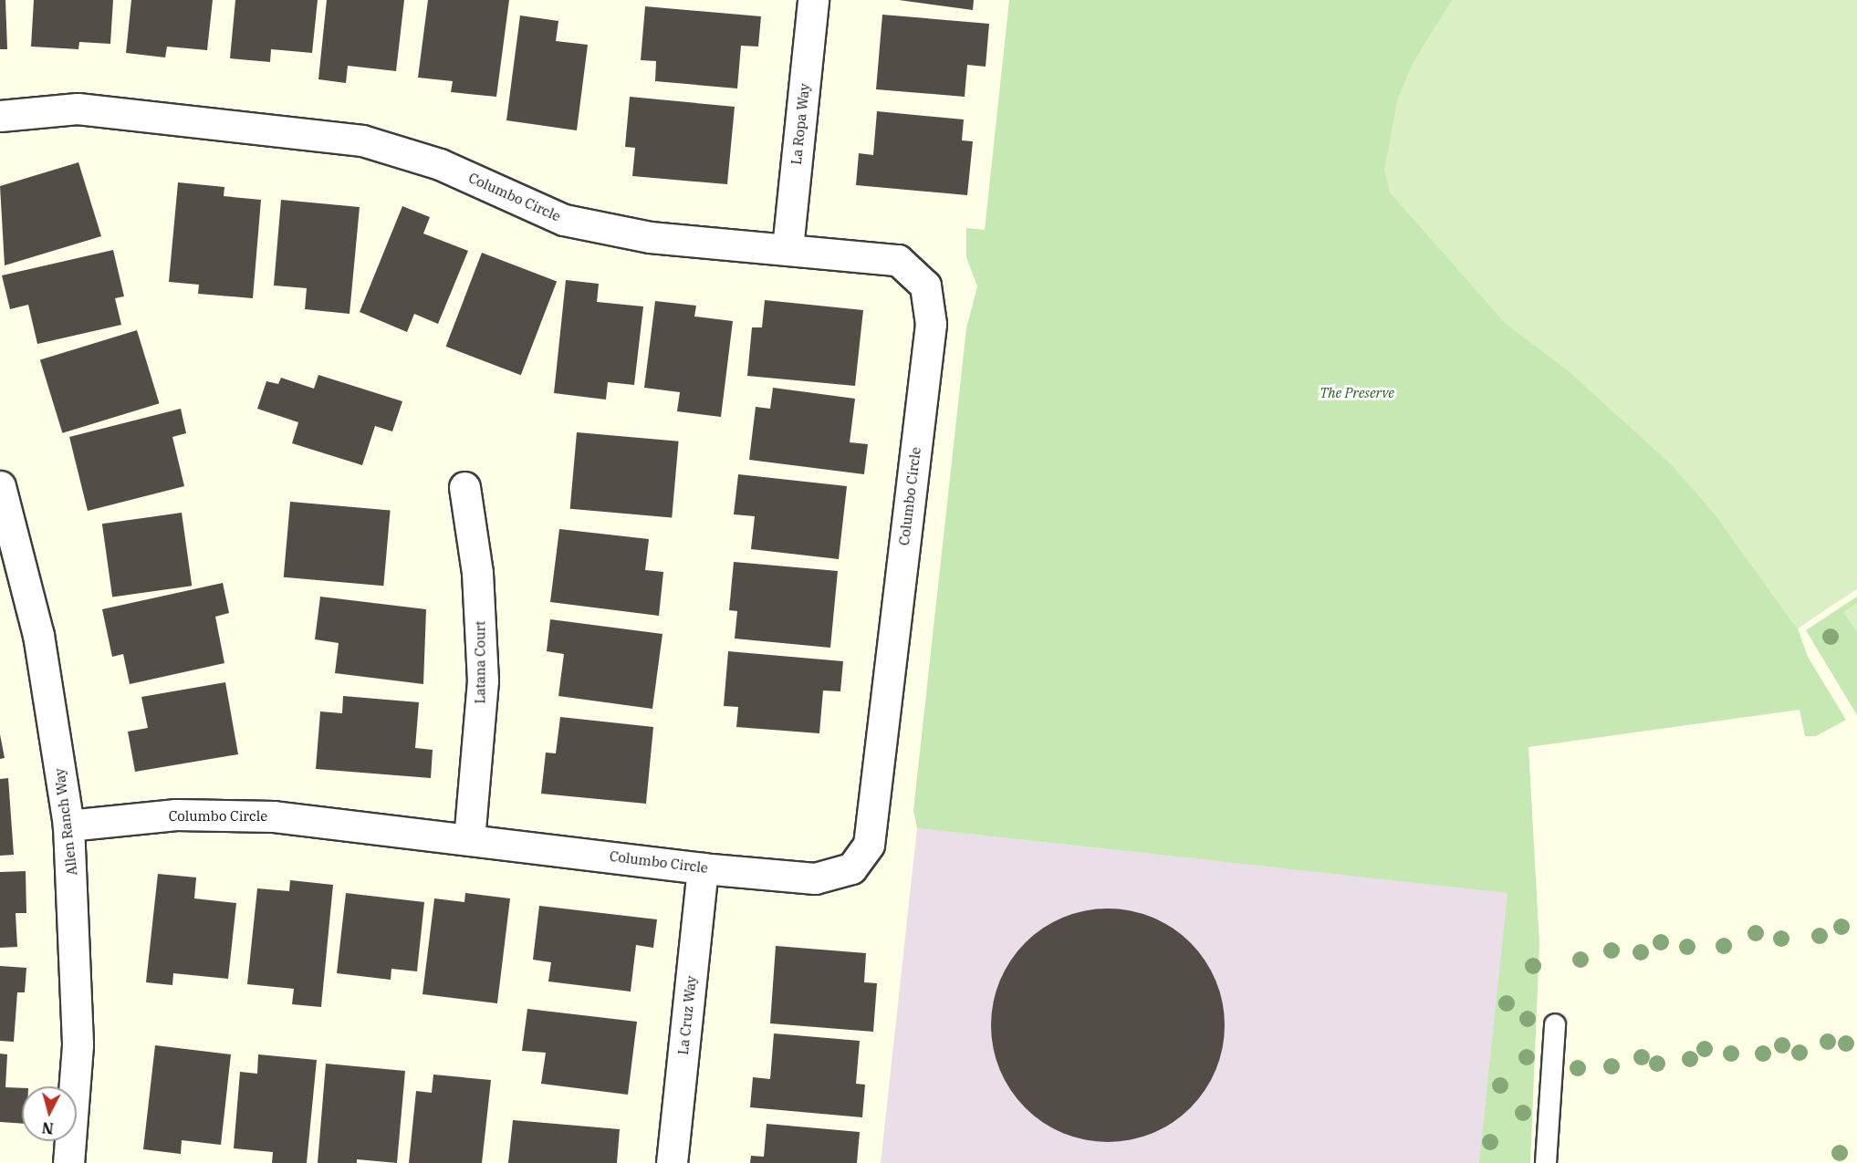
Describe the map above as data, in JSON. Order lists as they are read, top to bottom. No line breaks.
{"streets":{"street":["La Ropa Way","Columbo Circle","Latana Court","Allen Ranch Way","La Cruz Way"]},"crossings":[["La Ropa Way","Columbo Circle"],["Columbo Circle","Latana Court"],["Columbo Circle","Allen Ranch Way"],["Columbo Circle","La Cruz Way"]],"parks":["The Preserve"],"north":"bottom"}
